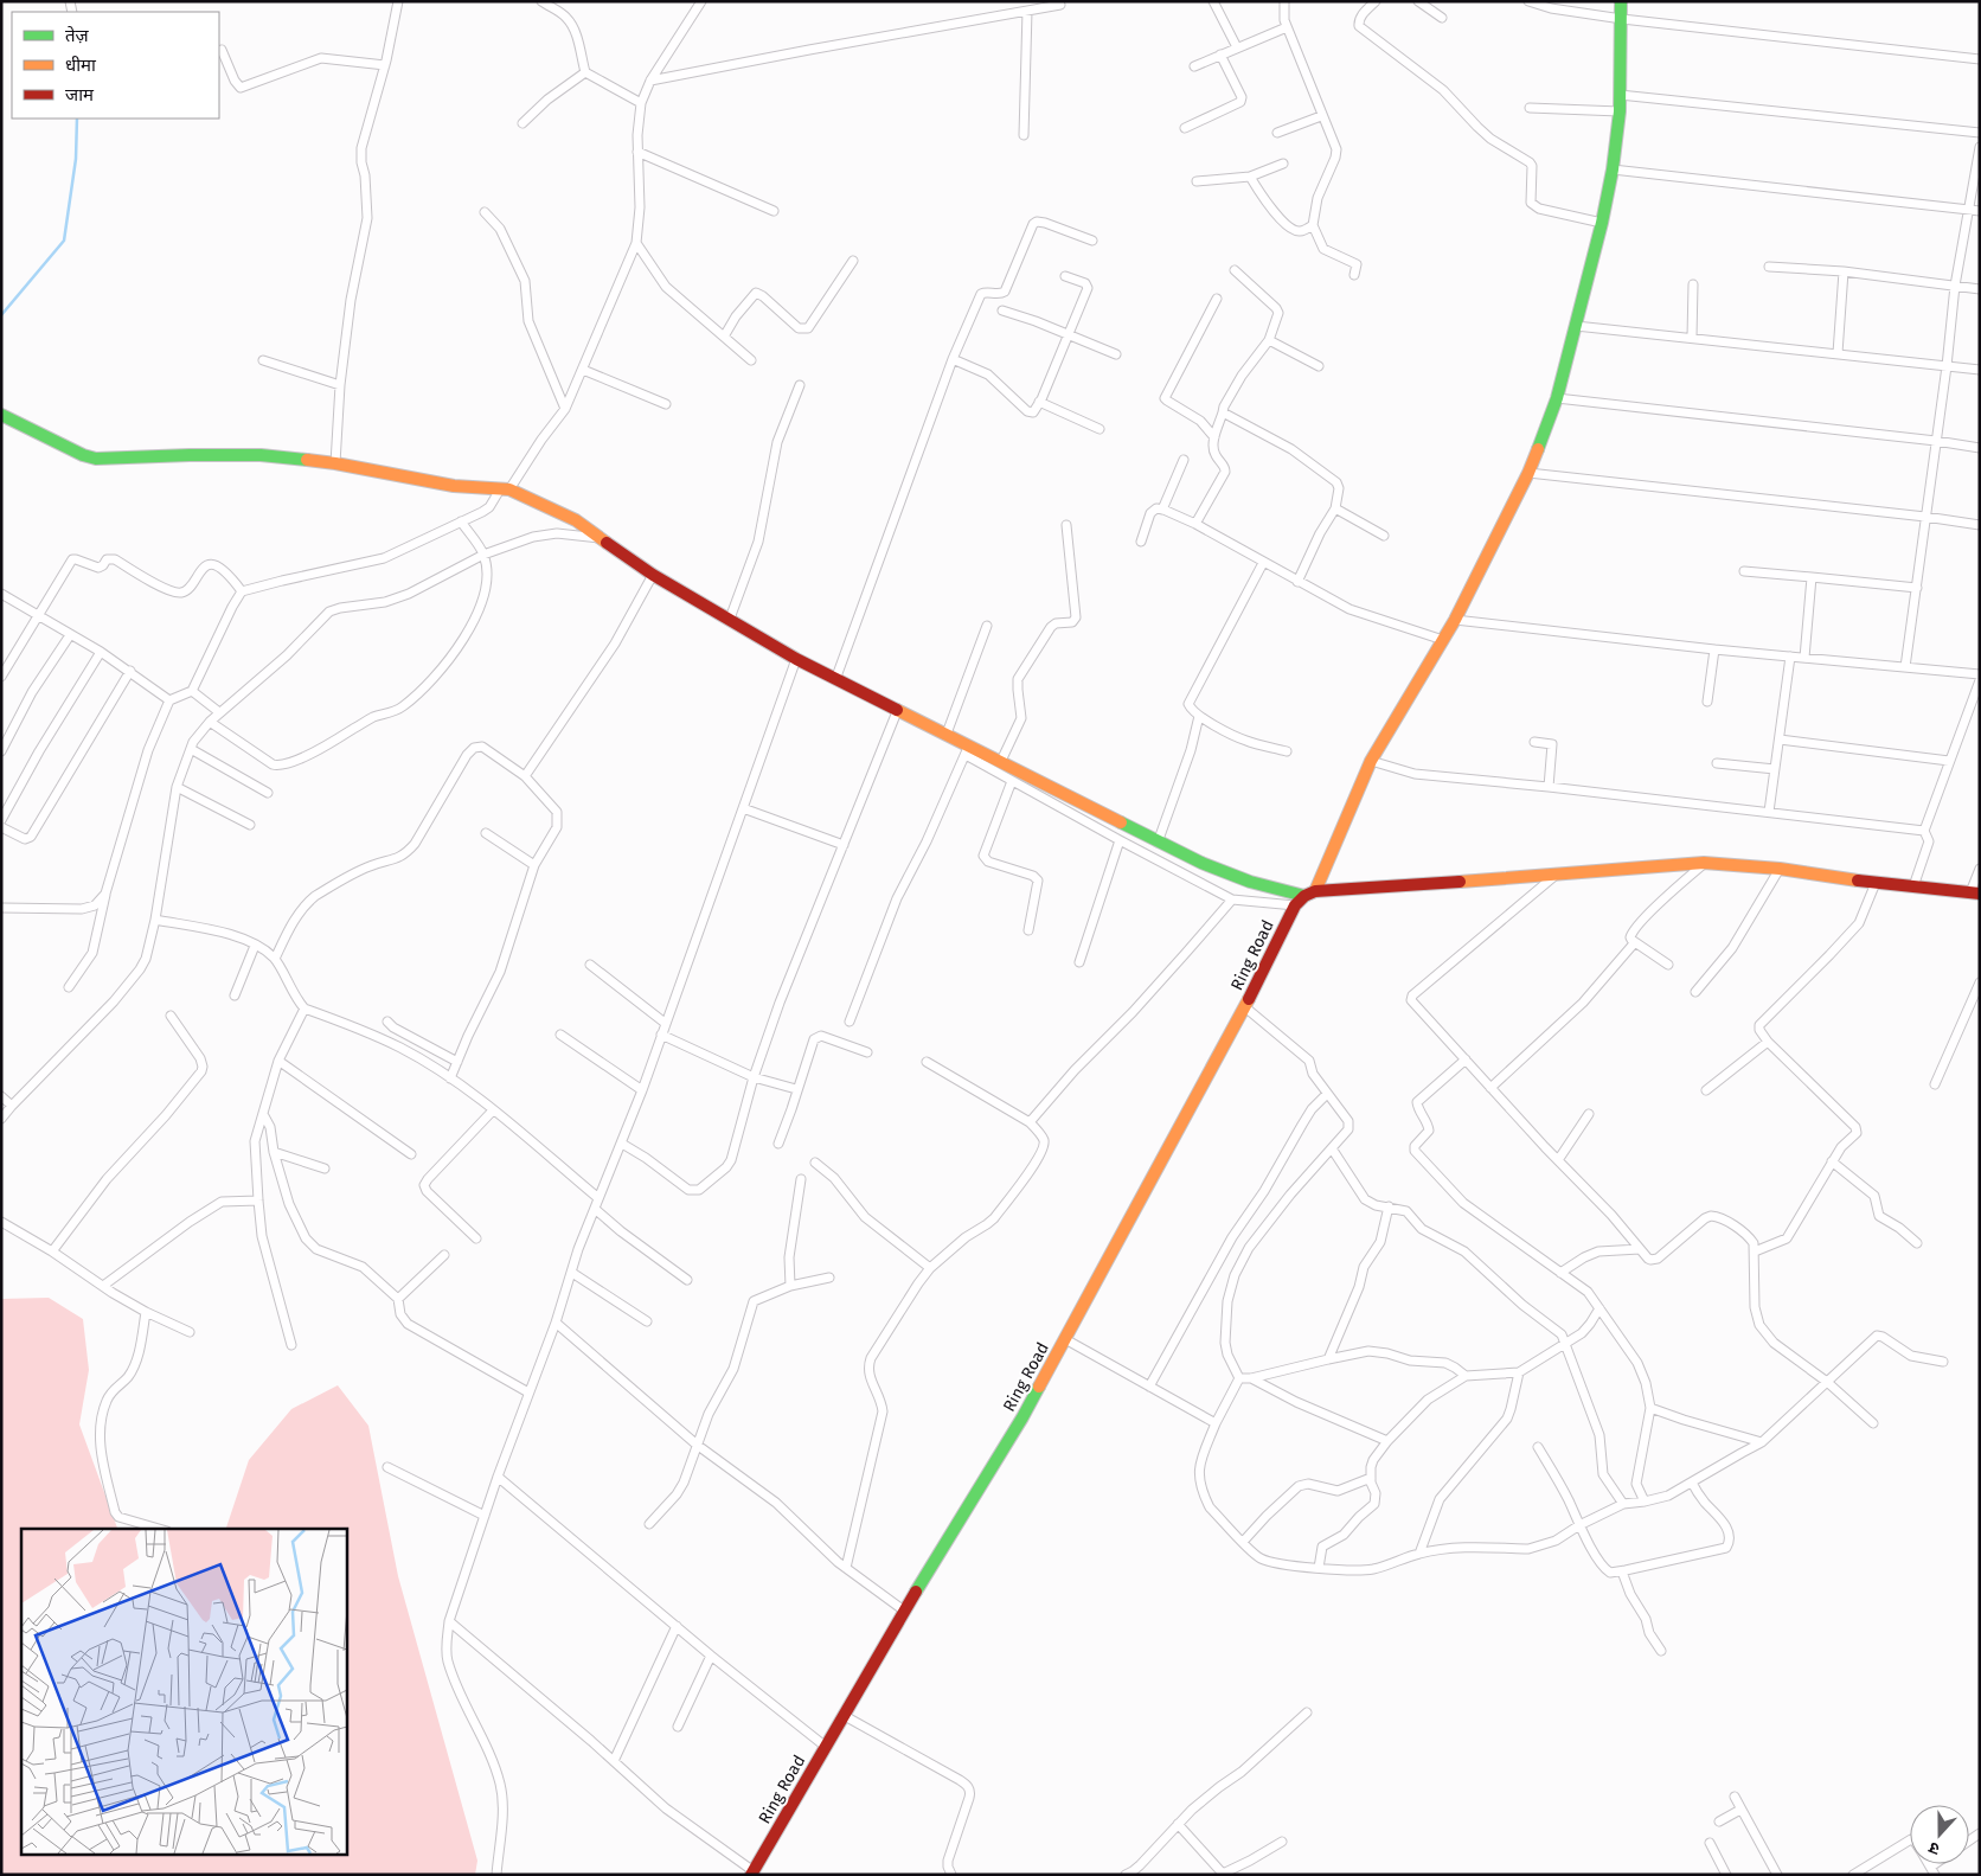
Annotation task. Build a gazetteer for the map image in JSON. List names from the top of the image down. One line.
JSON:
{"streets":{"street":["Ring Road"]},"legend":["तेज़","धीमा","जाम"],"north":"bottom"}
